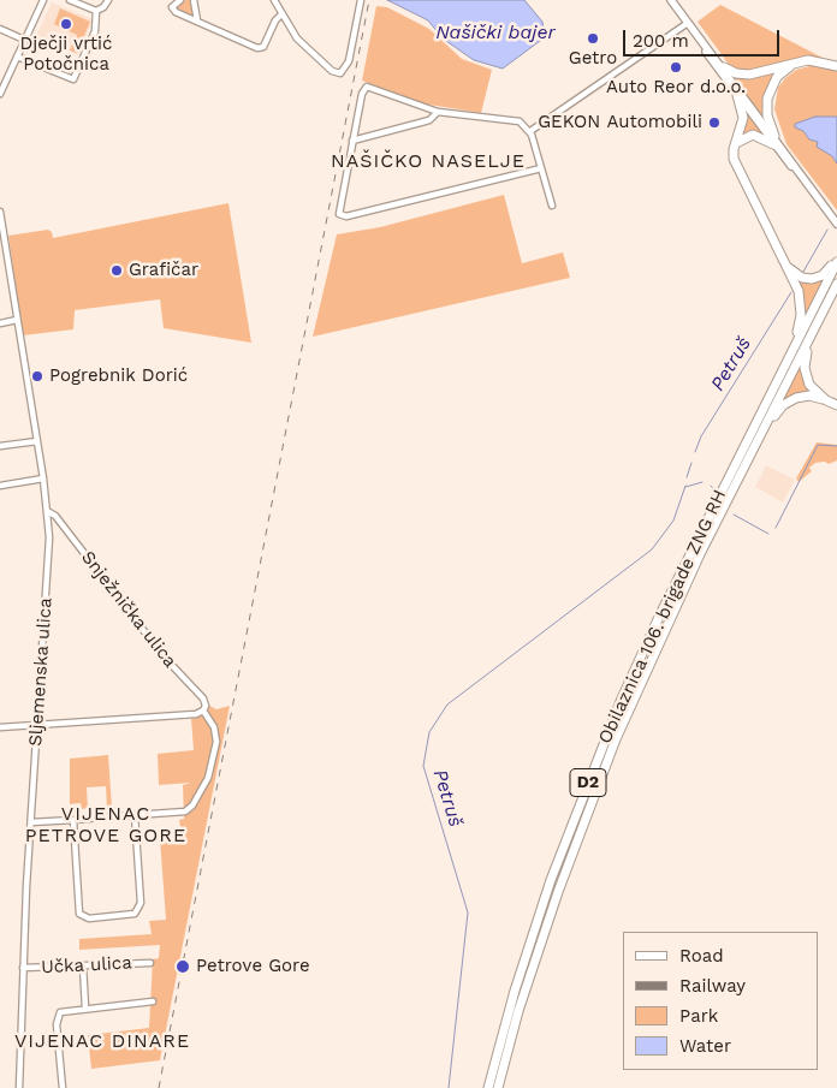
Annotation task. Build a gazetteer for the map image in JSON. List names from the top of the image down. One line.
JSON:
{"streets":{"highway":["Obilaznica 106. brigade ZNG RH","D2"],"street":["Snježnička ulica","Sljemenska ulica","Učka ulica"]},"crossings":[["Snježnička ulica","Sljemenska ulica"],["Sljemenska ulica","Učka ulica"]],"districts":["NAŠIČKO NASELJE","VIJENAC PETROVE GORE","VIJENAC DINARE"],"water":["Našički bajer","Petruš"],"places":["Dječji vrtić Potočnica","Getro","Auto Reor d.o.o.","GEKON Automobili","Grafičar","Pogrebnik Dorić","Petrove Gore"],"legend":["Road","Railway","Park","Water"],"scale_bar":"200 m"}
